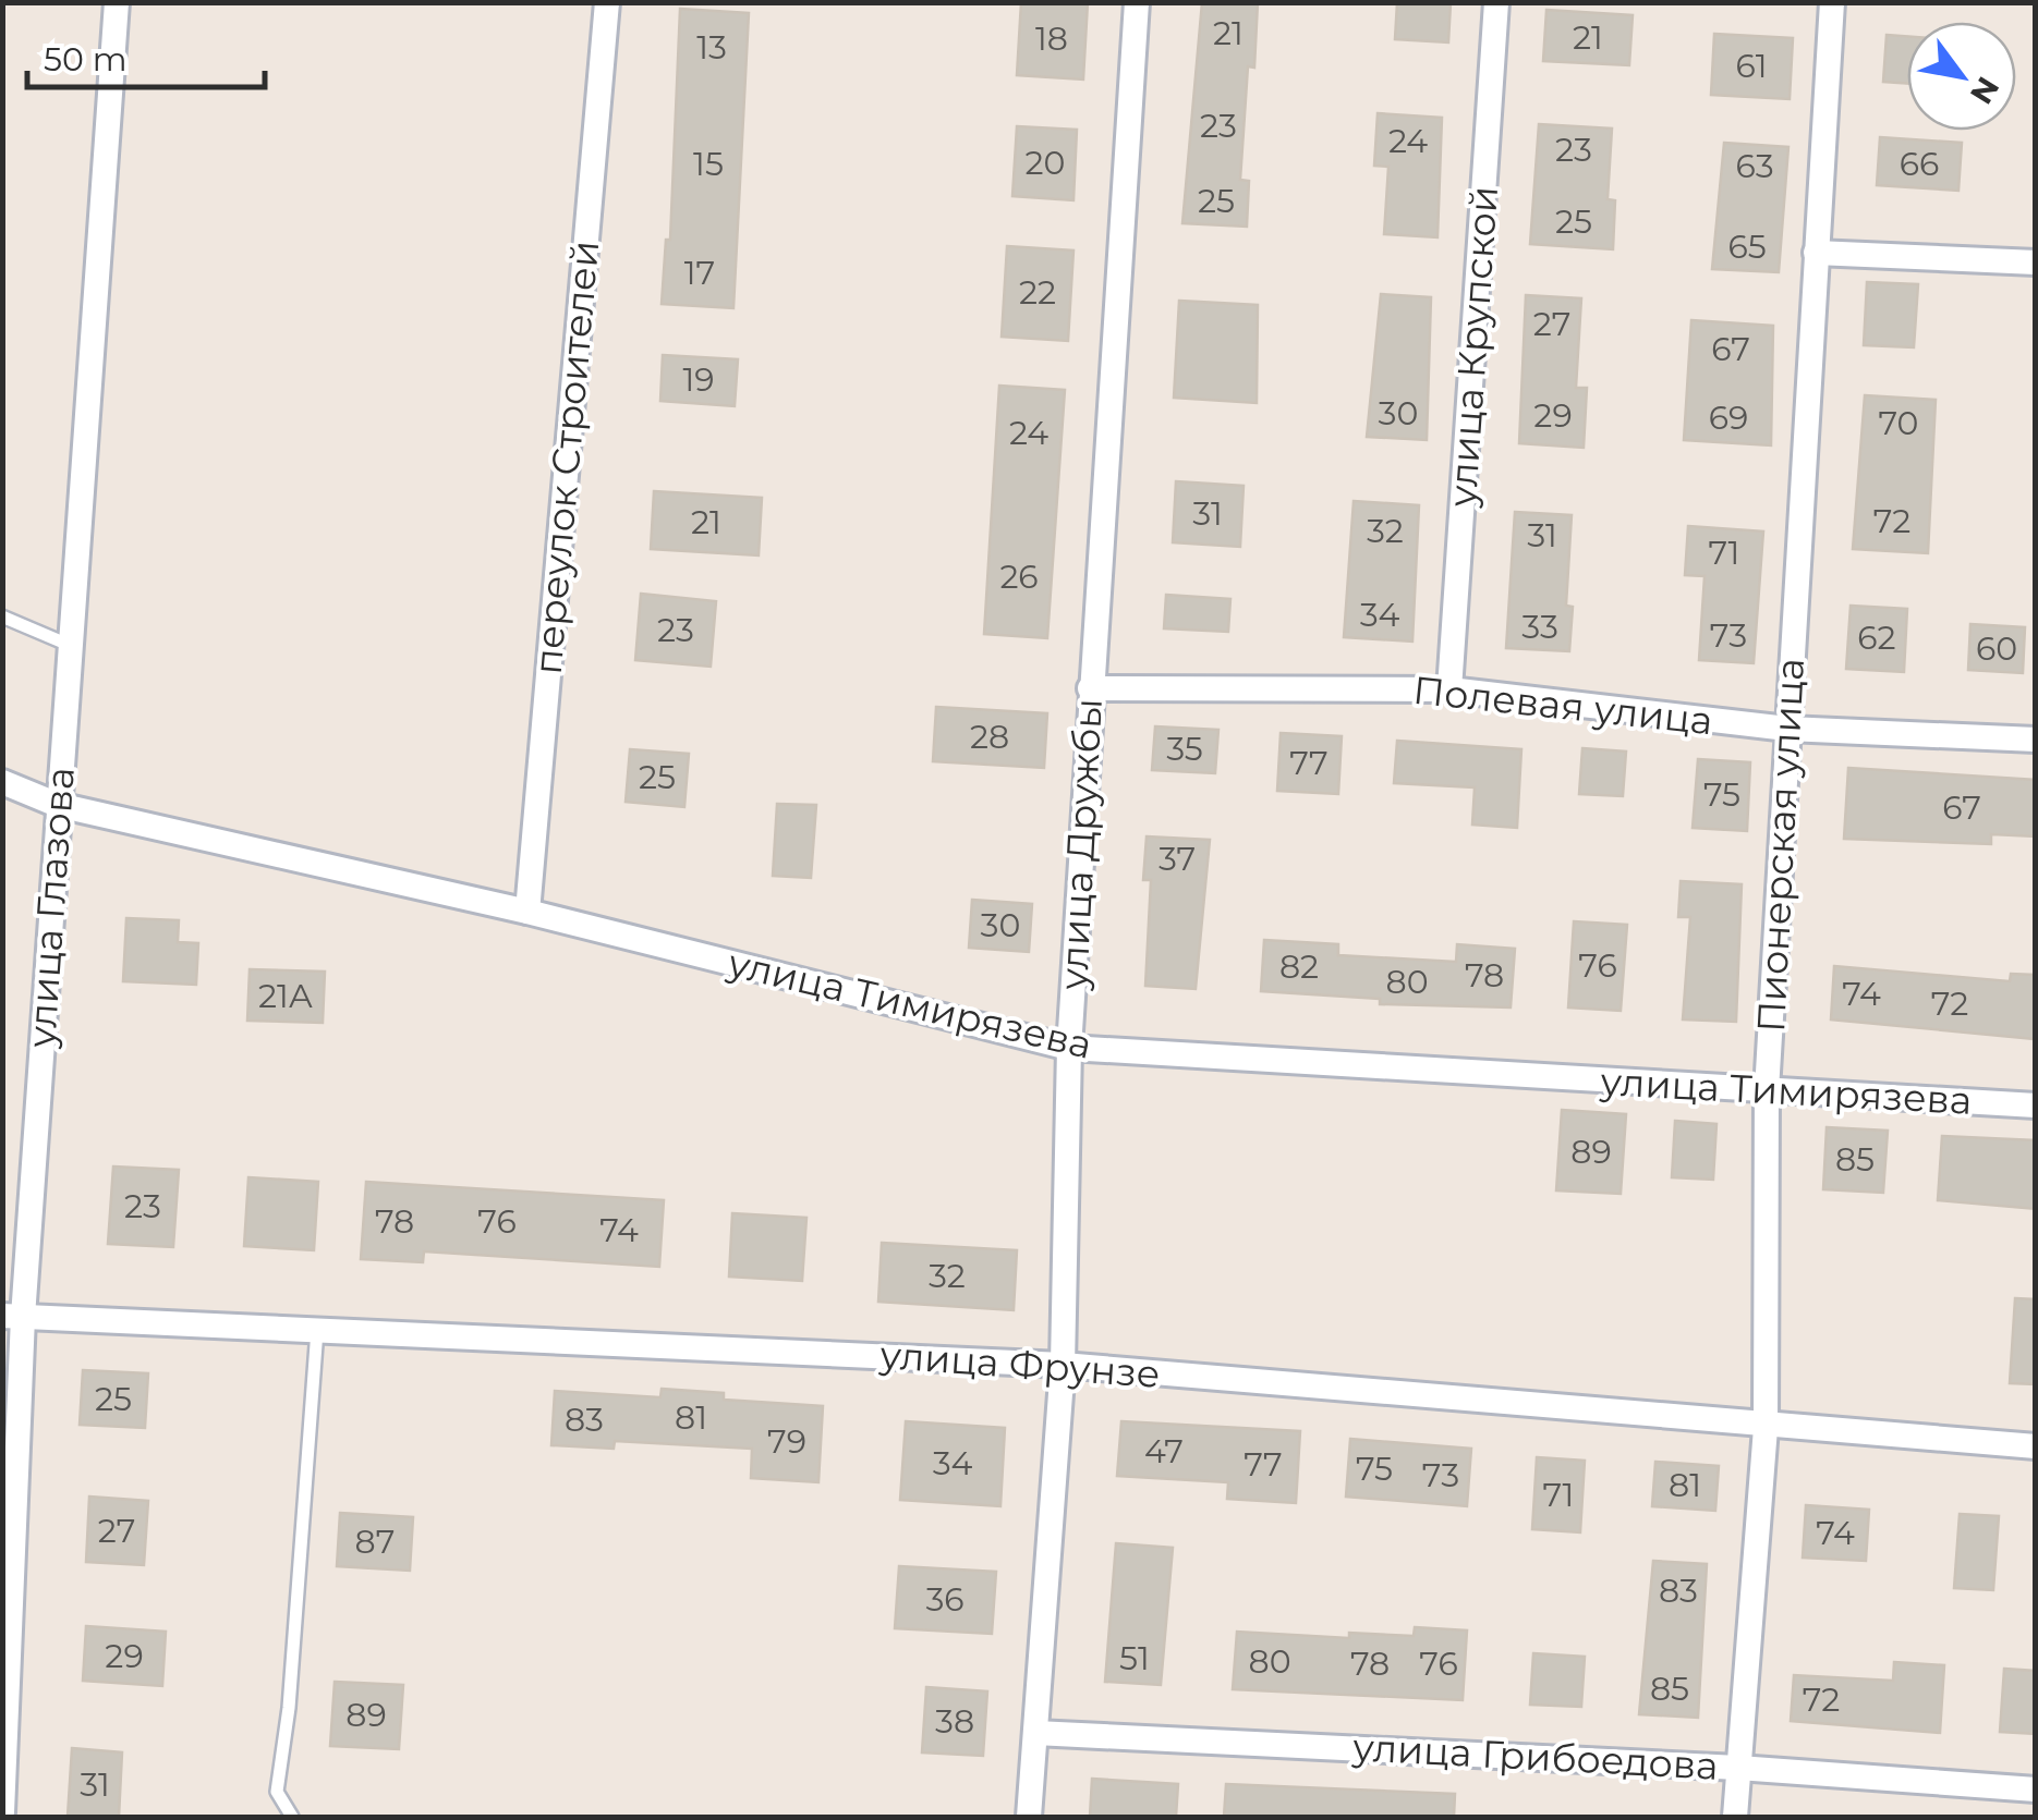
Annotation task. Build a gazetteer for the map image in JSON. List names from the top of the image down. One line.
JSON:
{"streets":{"street":["улица Крупской","переулок Строителей","Полевая улица","улица Дружбы","Пионерская улица","улица Глазова","улица Тимирязева","улица Фрунзе","улица Грибоедова"]},"crossings":[["улица Крупской","Полевая улица"],["переулок Строителей","улица Тимирязева"],["Полевая улица","улица Дружбы"],["Полевая улица","Пионерская улица"],["улица Дружбы","улица Тимирязева"],["улица Дружбы","улица Фрунзе"],["улица Дружбы","улица Грибоедова"],["Пионерская улица","улица Тимирязева"],["Пионерская улица","улица Фрунзе"],["Пионерская улица","улица Грибоедова"],["улица Глазова","улица Тимирязева"],["улица Глазова","улица Фрунзе"]],"house_numbers":["21","21","18","13","61","23","24","23","20","15","66","63","25","25","65","17","22","27","67","19","30","29","69","70","24","31","72","21","32","31","71","26","34","33","23","73","62","60","28","35","77","25","75","67","37","30","76","82","78","80","74","21А","72","89","85","23","78","76","74","32","25","81","83","79","47","34","77","75","73","81","71","27","74","87","83","36","29","51","80","78","76","85","72","89","38","31"],"scale_bar":"50 m","north":"bottom right"}
